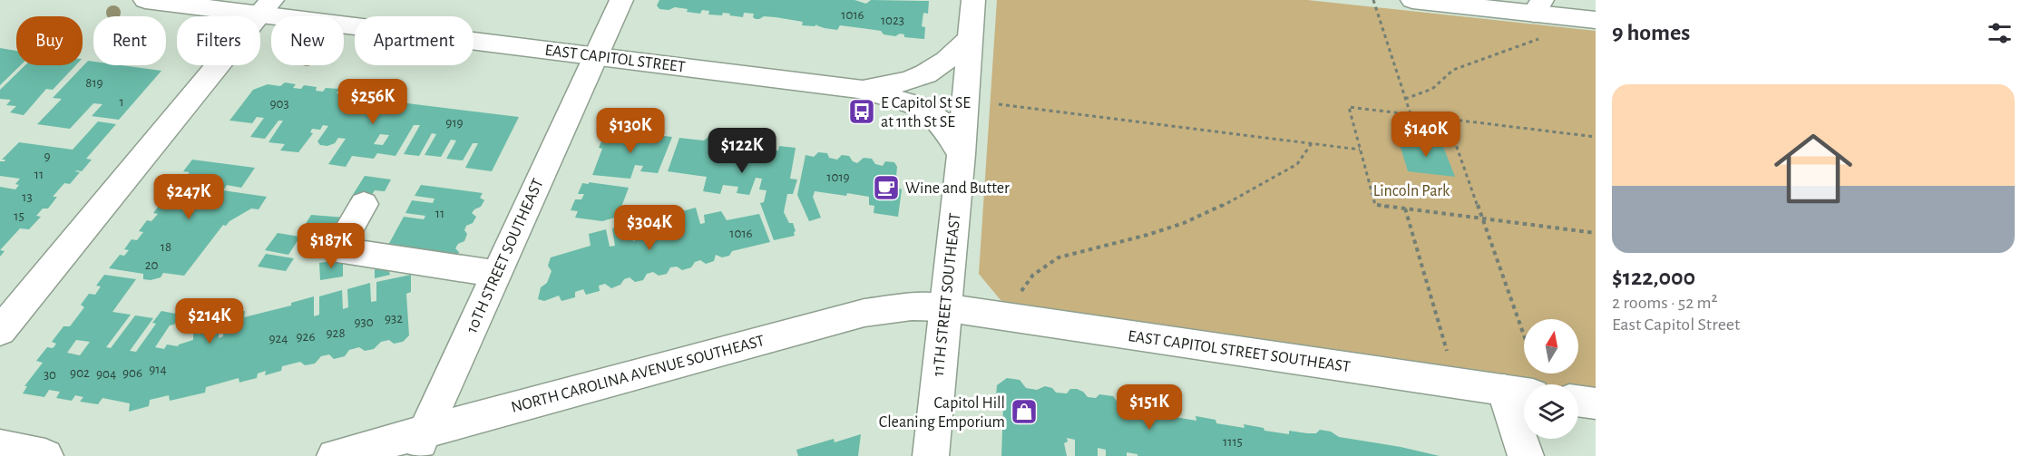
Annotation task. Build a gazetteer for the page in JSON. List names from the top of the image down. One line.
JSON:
{"streets":{"main road":["EAST CAPITOL STREET","10TH STREET SOUTHEAST","11TH STREET SOUTHEAST","EAST CAPITOL STREET SOUTHEAST","NORTH CAROLINA AVENUE SOUTHEAST"]},"crossings":[["EAST CAPITOL STREET","10TH STREET SOUTHEAST"],["10TH STREET SOUTHEAST","NORTH CAROLINA AVENUE SOUTHEAST"],["11TH STREET SOUTHEAST","EAST CAPITOL STREET SOUTHEAST"],["11TH STREET SOUTHEAST","NORTH CAROLINA AVENUE SOUTHEAST"],["EAST CAPITOL STREET SOUTHEAST","NORTH CAROLINA AVENUE SOUTHEAST"]],"parks":["Lincoln Park"],"places":{"bus stop":["E Capitol St SE at 11th St SE"],"cafe":["Wine and Butter"],"shop":["Capitol Hill Cleaning Emporium"]},"house_numbers":["1016","1023","819","1","903","919","9","11","1019","13","11","15","1016","18","20","932","930","928","926","924","914","902","906","904","30","1115"],"north":"top","page":{"heading":"9 homes","chip":["Buy","Rent","Filters","New","Apartment"],"list":[{"name":"$122,000","note":"2 rooms · 52 m² · East Capitol Street"}],"price":["$256K","$130K","$140K","$122K","$247K","$304K","$187K","$214K","$151K"]}}
